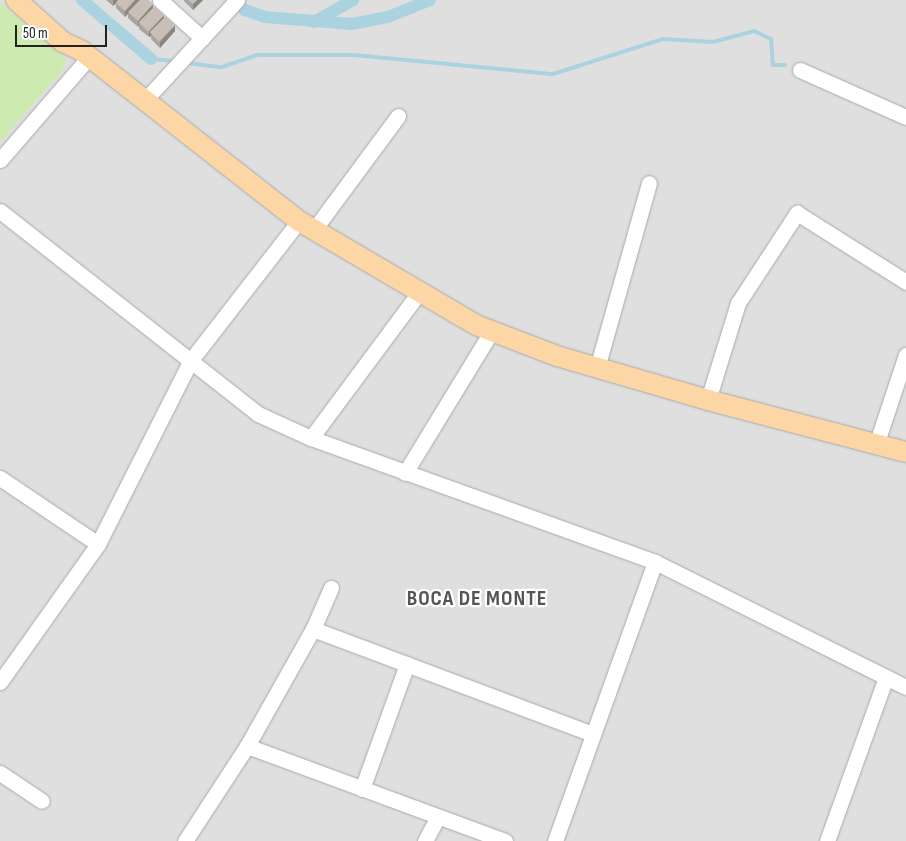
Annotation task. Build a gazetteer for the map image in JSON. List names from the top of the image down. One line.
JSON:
{"districts":["BOCA DE MONTE"],"scale_bar":"50 m"}
